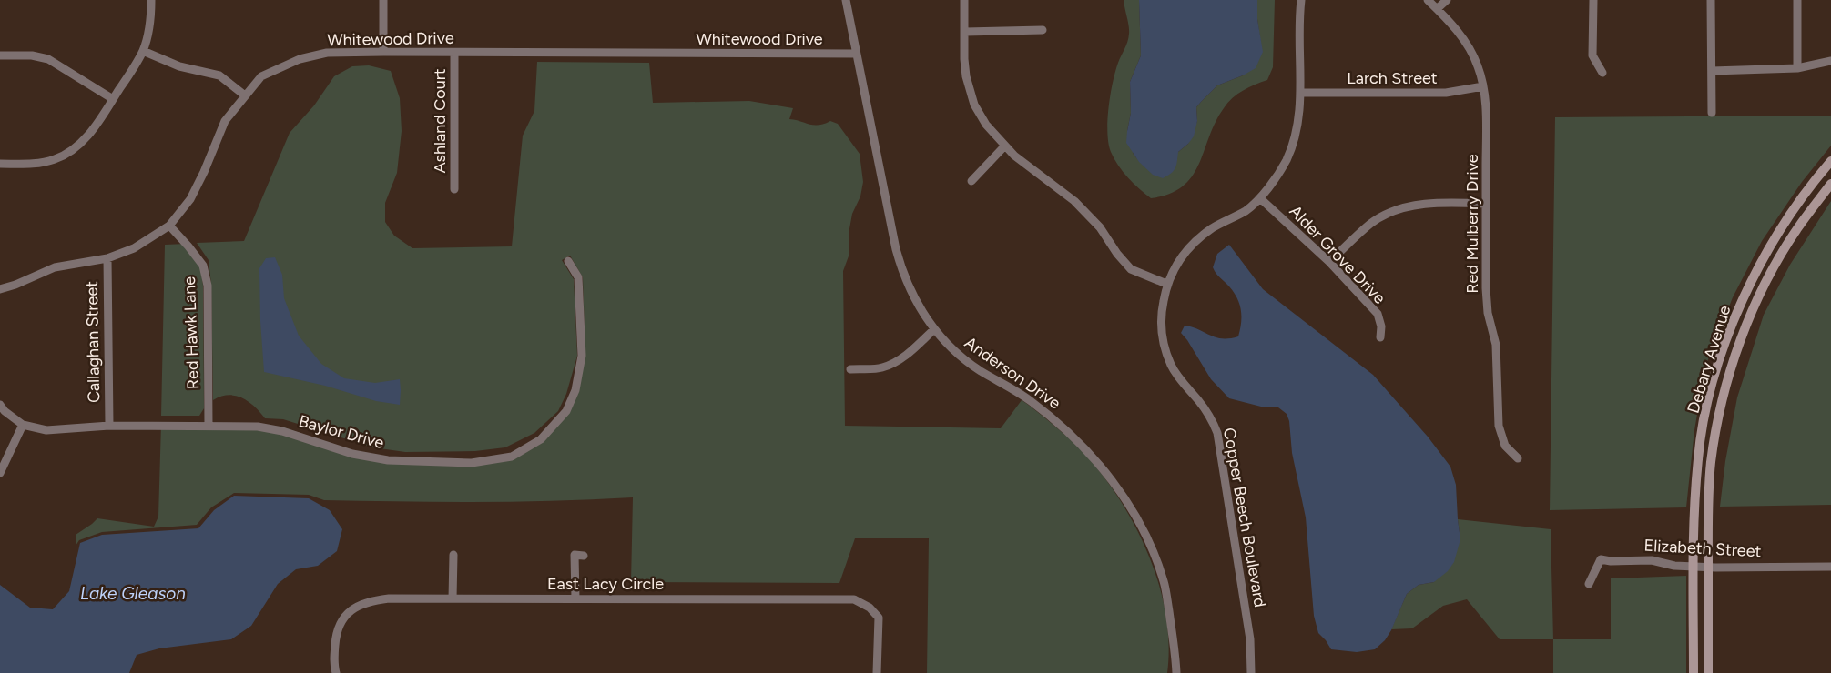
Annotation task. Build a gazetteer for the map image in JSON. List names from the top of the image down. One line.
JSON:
{"streets":{"main road":["Debary Avenue"],"street":["Whitewood Drive","Larch Street","Ashland Court","Red Mulberry Drive","Alder Grove Drive","Red Hawk Lane","Callaghan Street","Anderson Drive","Baylor Drive","Copper Beech Boulevard","Elizabeth Street","East Lacy Circle"]},"crossings":[["Whitewood Drive","Ashland Court"],["Whitewood Drive","Red Hawk Lane"],["Whitewood Drive","Callaghan Street"],["Whitewood Drive","Anderson Drive"],["Larch Street","Red Mulberry Drive"],["Larch Street","Copper Beech Boulevard"],["Alder Grove Drive","Copper Beech Boulevard"],["Red Hawk Lane","Baylor Drive"],["Callaghan Street","Baylor Drive"],["Debary Avenue","Elizabeth Street"]],"water":["Lake Gleason"]}
